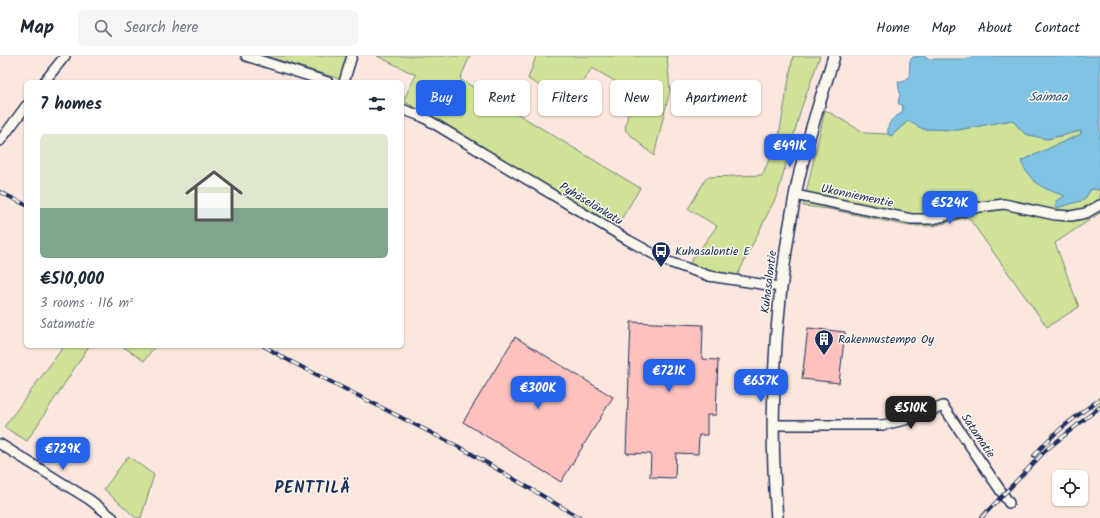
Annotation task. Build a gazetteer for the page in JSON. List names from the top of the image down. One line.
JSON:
{"streets":{"main road":["Kuhasalontie"],"street":["Ukonniementie","Pyhäselänkatu","Satamatie"]},"crossings":[["Ukonniementie","Kuhasalontie"],["Pyhäselänkatu","Kuhasalontie"],["Kuhasalontie","Satamatie"]],"districts":["PENTTILÄ"],"water":["Saimaa"],"places":{"bus stop":["Kuhasalontie E"],"building":["Rakennustempo Oy"]},"page":{"header":"Map","search":"Search here","nav":["Home","Map","About","Contact"],"chip":["Buy","Rent","Filters","New","Apartment"],"heading":"7 homes","list":[{"name":"€510,000","note":"3 rooms · 116 m² · Satamatie"}],"price":["€491K","€524K","€721K","€657K","€300K","€510K","€729K"]}}
